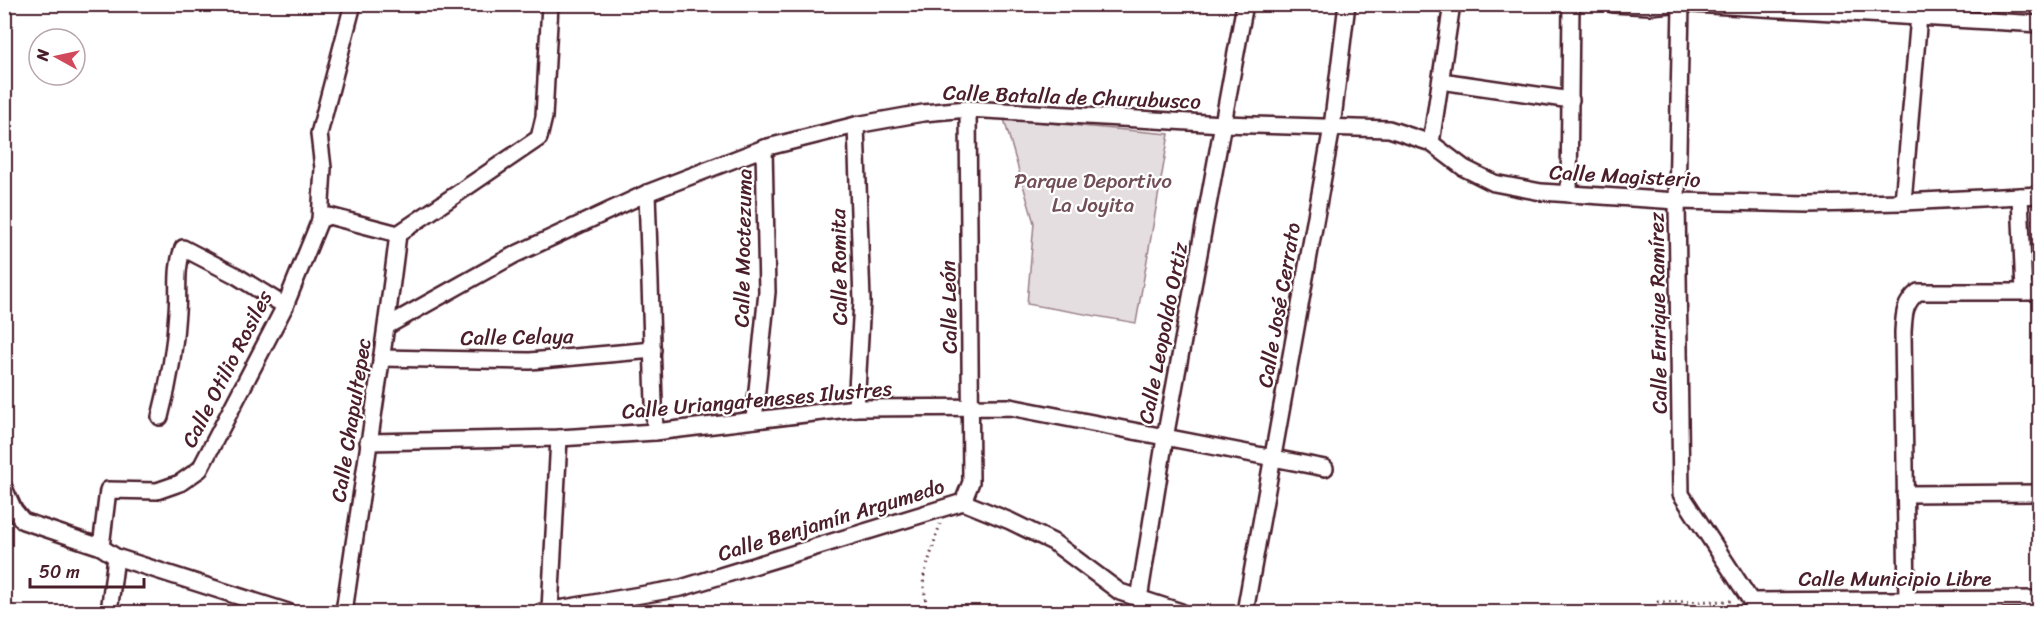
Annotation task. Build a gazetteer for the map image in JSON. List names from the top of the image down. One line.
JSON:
{"streets":{"street":["Calle Batalla de Churubusco","Calle Magisterio","Calle Moctezuma","Calle Romita","Calle José Cerrato","Calle León","Calle Enrique Ramírez","Calle Leopoldo Ortiz","Calle Celaya","Calle Otilio Rosiles","Calle Uriangateneses Ilustres","Calle Chapultepec","Calle Benjamín Argumedo","Calle Municipio Libre"]},"crossings":[["Calle Batalla de Churubusco","Calle Magisterio"],["Calle Batalla de Churubusco","Calle Moctezuma"],["Calle Batalla de Churubusco","Calle Romita"],["Calle Batalla de Churubusco","Calle León"],["Calle Batalla de Churubusco","Calle Leopoldo Ortiz"],["Calle Batalla de Churubusco","Calle Chapultepec"],["Calle Magisterio","Calle José Cerrato"],["Calle Magisterio","Calle Enrique Ramírez"],["Calle Magisterio","Calle Leopoldo Ortiz"],["Calle Moctezuma","Calle Uriangateneses Ilustres"],["Calle Romita","Calle Uriangateneses Ilustres"],["Calle José Cerrato","Calle Uriangateneses Ilustres"],["Calle León","Calle Uriangateneses Ilustres"],["Calle León","Calle Benjamín Argumedo"],["Calle Enrique Ramírez","Calle Municipio Libre"],["Calle Leopoldo Ortiz","Calle Uriangateneses Ilustres"],["Calle Leopoldo Ortiz","Calle Benjamín Argumedo"],["Calle Celaya","Calle Chapultepec"],["Calle Uriangateneses Ilustres","Calle Chapultepec"]],"parks":["Parque Deportivo La Joyita"],"scale_bar":"50 m","north":"left"}
